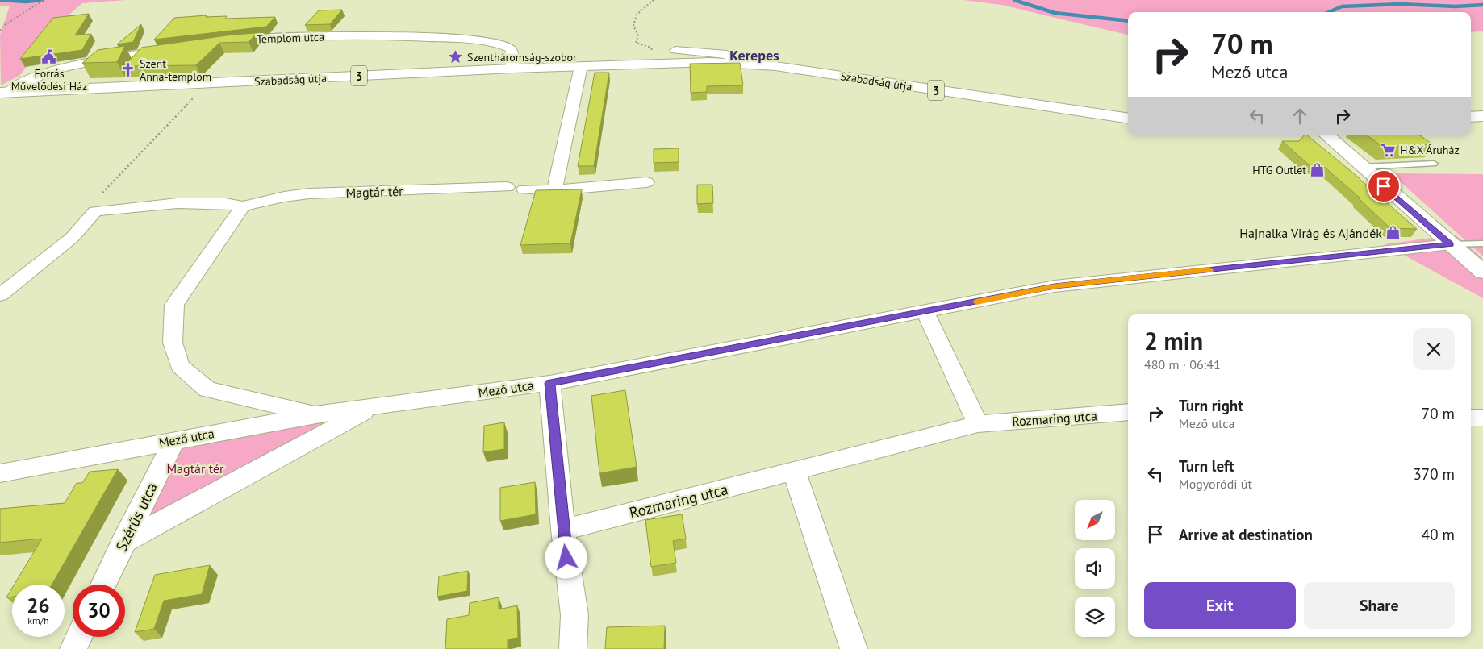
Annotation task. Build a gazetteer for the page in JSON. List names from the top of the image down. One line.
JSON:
{"streets":{"main road":["3","Szabadság útja"],"street":["Templom utca","Magtár tér","Mező utca","Rozmaring utca","Szérűs utca"]},"crossings":[["Templom utca","Szabadság útja"],["Mező utca","Szérűs utca"]],"districts":["Kerepes"],"parks":["Magtár tér"],"places":{"public building":["Forrás Művelődési Ház"],"place":["Szentháromság-szobor"],"church":["Szent Anna-templom"],"supermarket":["H&X Áruház"],"shop":["HTG Outlet","Hajnalka Virág és Ajándék"]},"north":"bottom left","page":{"turn":["70 m","Mező utca"],"heading":["2 min","480 m · 06:41"],"list":[{"name":"Turn right","note":"Mező utca","value":"70 m"},{"name":"Turn left","note":"Mogyoródi út","value":"370 m"},{"name":"Arrive at destination","value":"40 m"}],"buttons":["Exit","Share"],"speed":"26 km/h","limit":"30"}}
